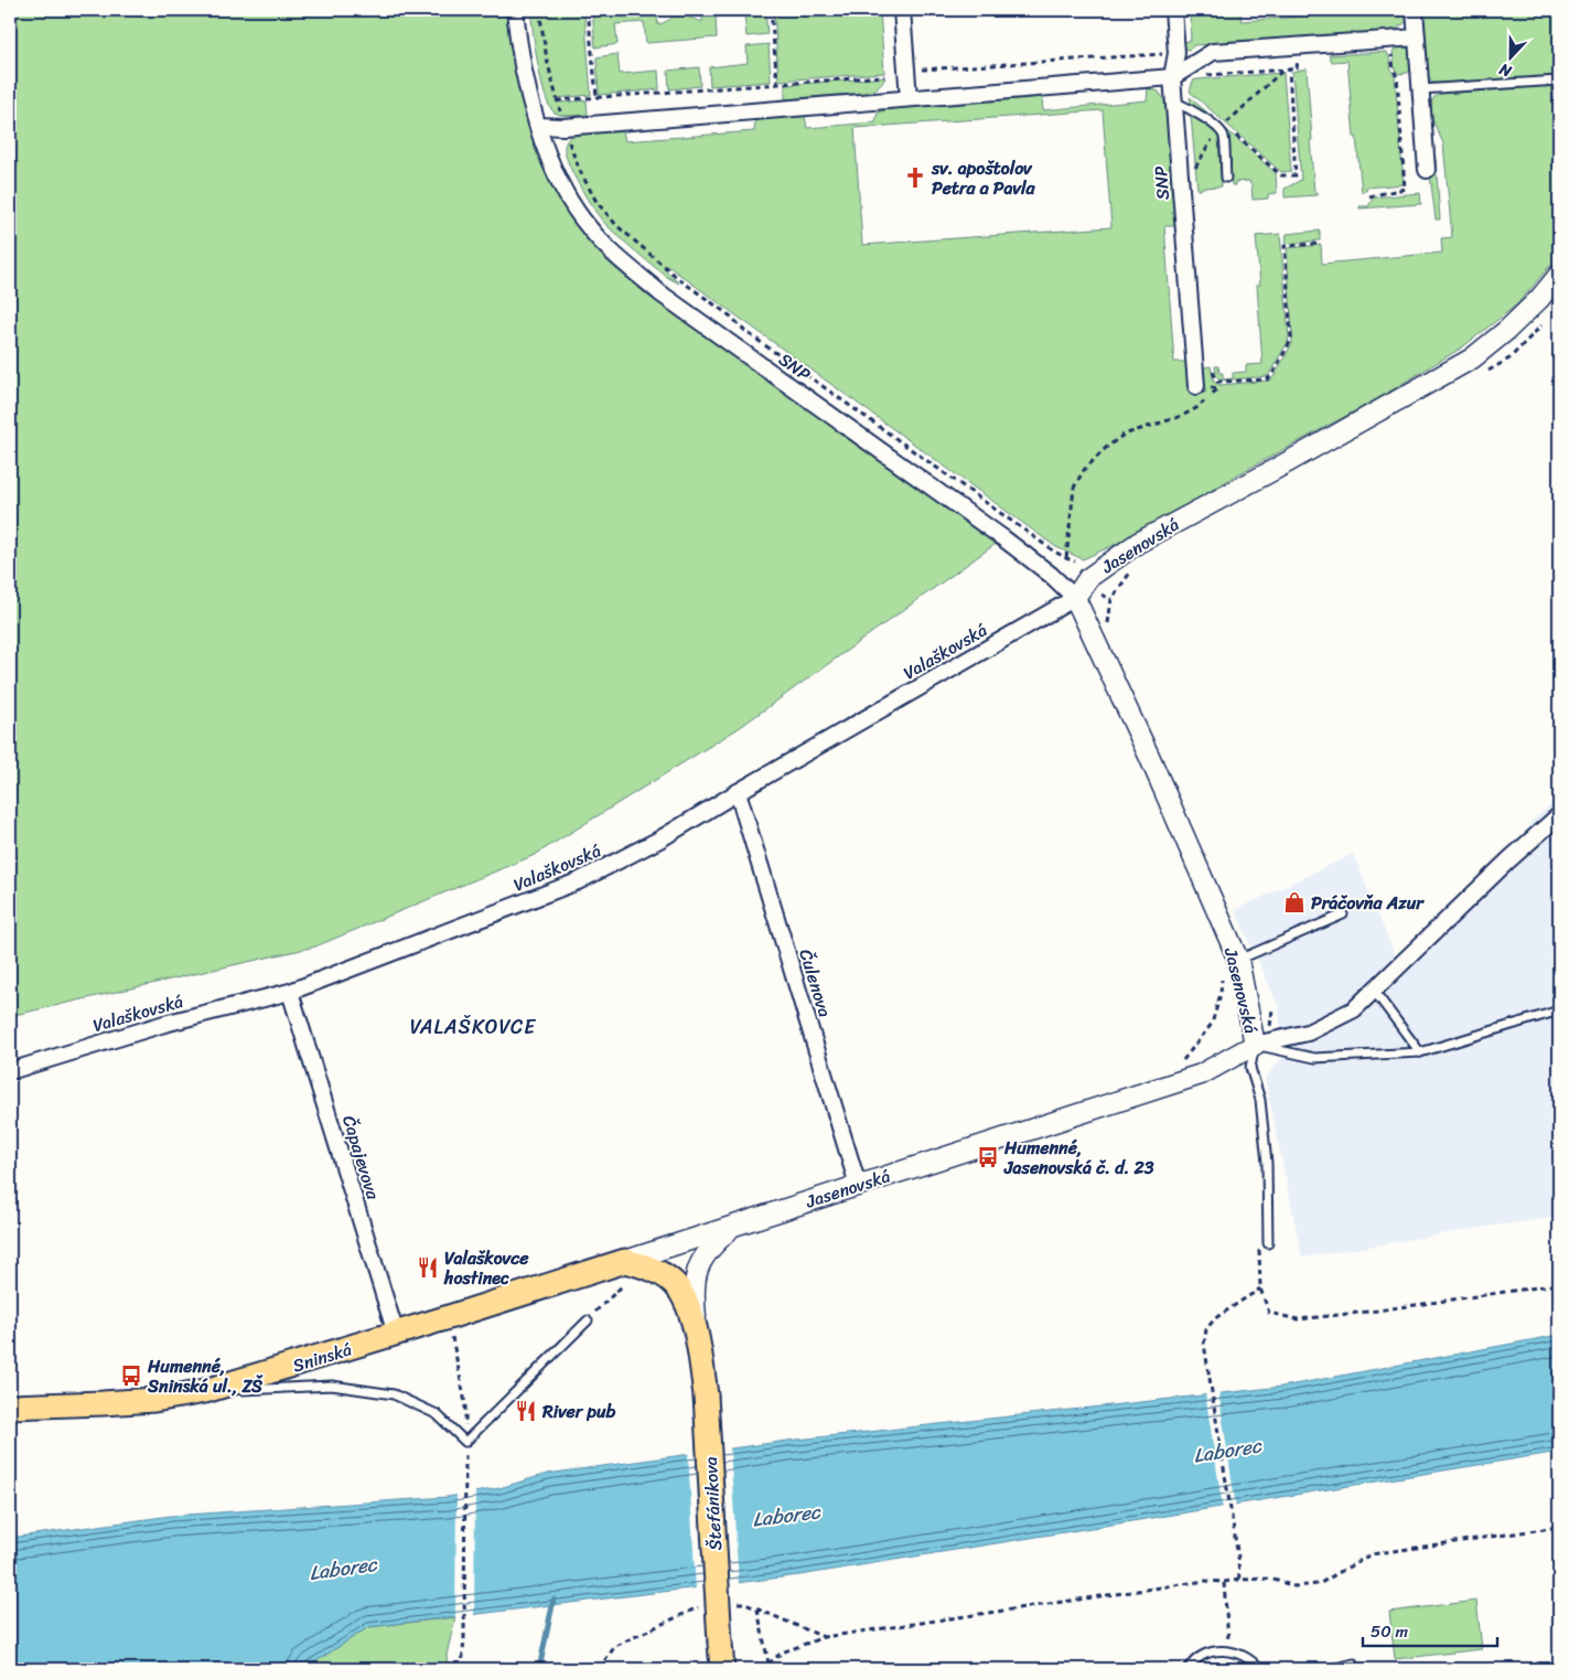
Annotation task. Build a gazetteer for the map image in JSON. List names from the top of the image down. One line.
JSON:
{"streets":{"main road":["Sninská","Štefánikova"],"street":["SNP","Jasenovská","Valaškovská","Čulenova","Čapajevova"]},"crossings":[["SNP","Jasenovská"],["SNP","Valaškovská"],["Jasenovská","Valaškovská"],["Jasenovská","Čulenova"],["Jasenovská","Sninská"],["Jasenovská","Štefánikova"],["Valaškovská","Čulenova"],["Valaškovská","Čapajevova"],["Čapajevova","Sninská"],["Sninská","Štefánikova"]],"districts":["VALAŠKOVCE"],"water":["Laborec"],"places":{"church":["sv. apoštolov Petra a Pavla"],"shop":["Práčovňa Azur"],"bus stop":["Humenné, Jasenovská č. d. 23","Humenné, Sninská ul., ZŠ"],"restaurant":["Valaškovce hostinec","River pub"]},"scale_bar":"50 m","north":"bottom"}
